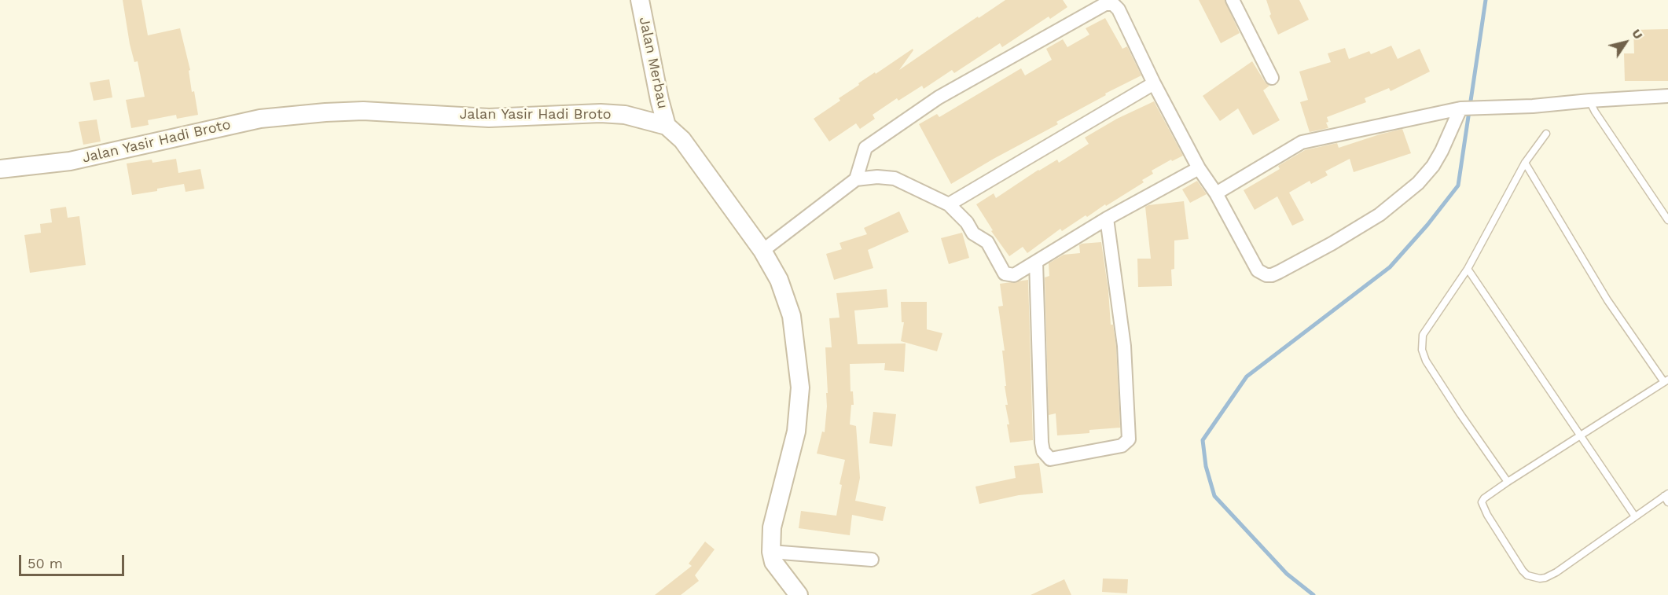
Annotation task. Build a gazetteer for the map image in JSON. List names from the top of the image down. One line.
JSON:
{"streets":{"street":["Jalan Merbau","Jalan Yasir Hadi Broto"]},"crossings":[["Jalan Merbau","Jalan Yasir Hadi Broto"]],"scale_bar":"50 m","north":"top right"}
